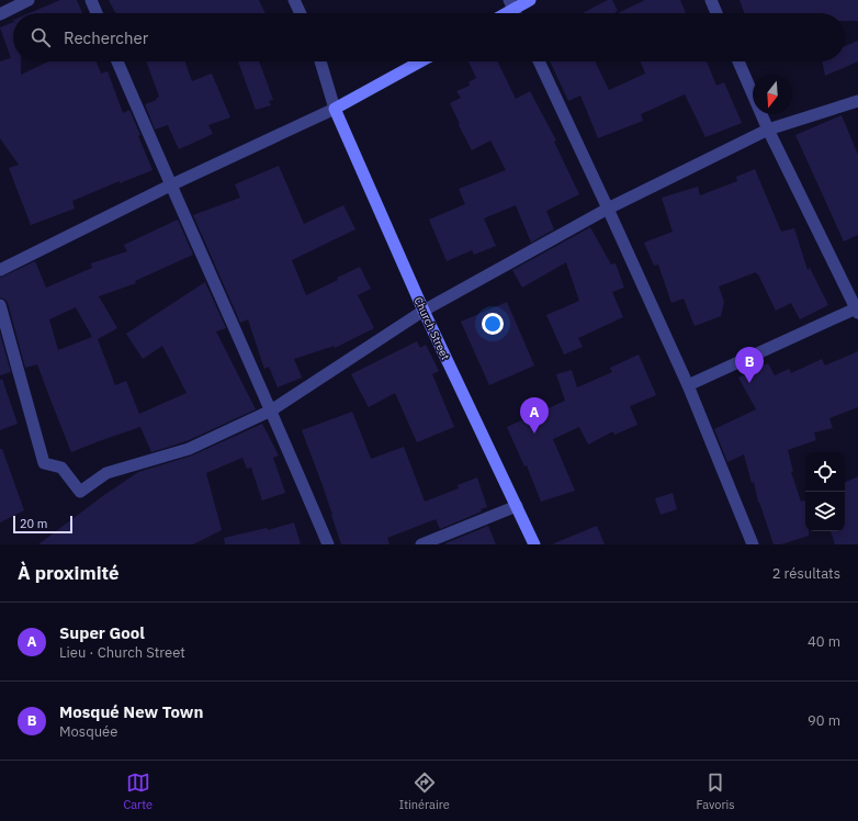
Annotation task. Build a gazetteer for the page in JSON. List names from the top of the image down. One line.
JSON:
{"streets":{"main road":["Church Street"]},"scale_bar":"20 m","north":"bottom","page":{"search":"Rechercher","pins":["B","A"],"scale":"20 m","heading":["À proximité","2 résultats"],"list":[{"mark":"A","name":"Super Gool","note":"Lieu · Church Street","value":"40 m"},{"mark":"B","name":"Mosqué New Town","note":"Mosquée","value":"90 m"}],"nav":["Carte","Itinéraire","Favoris"]}}
